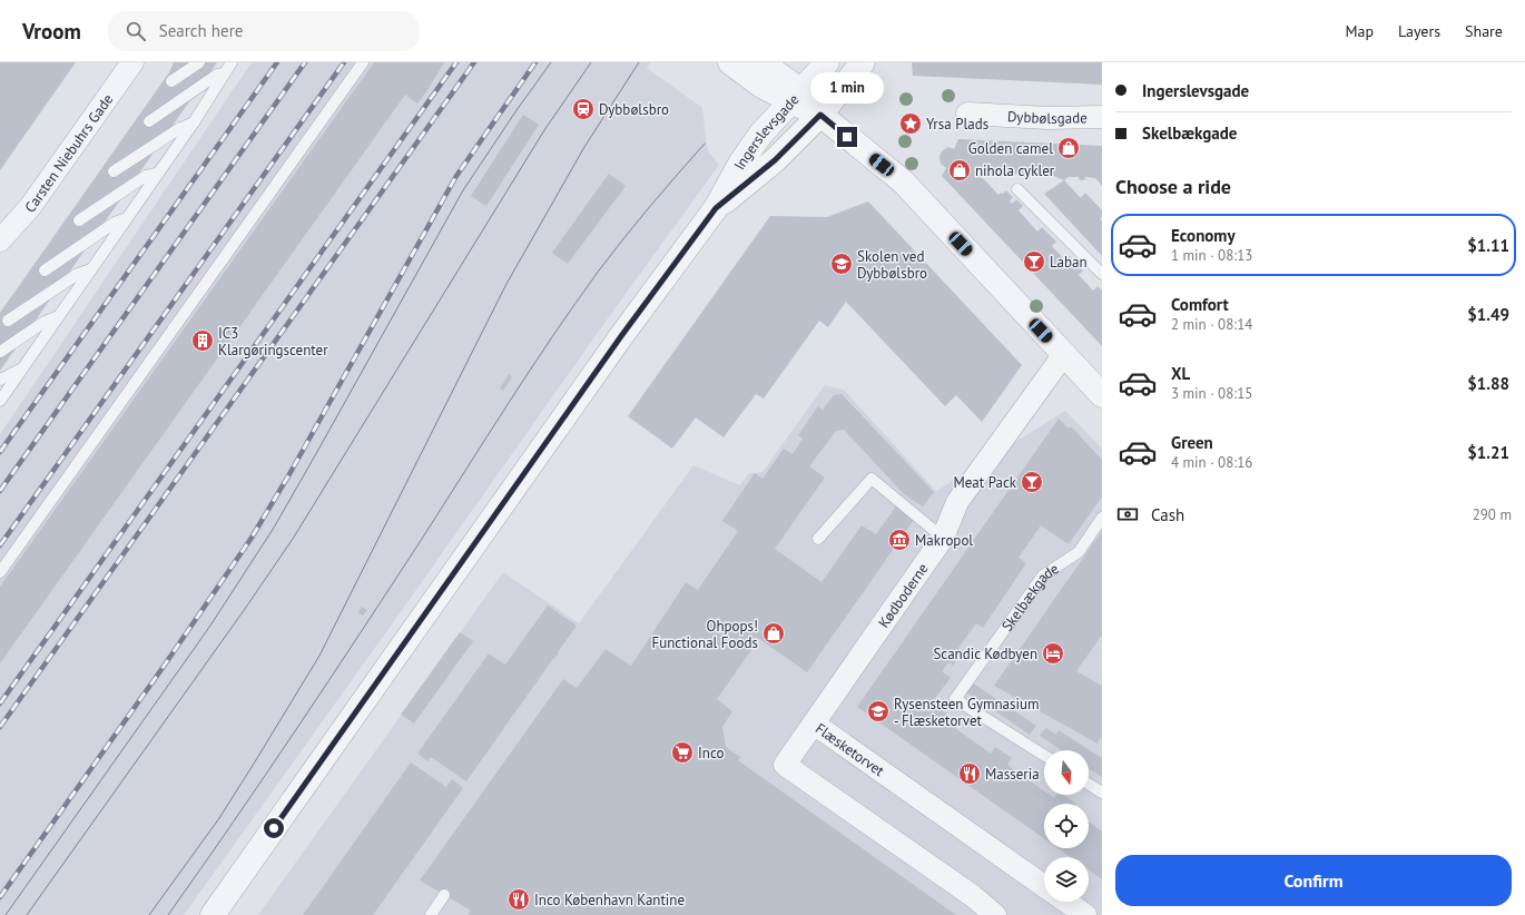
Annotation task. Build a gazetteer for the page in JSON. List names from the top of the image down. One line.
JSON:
{"streets":{"street":["Dybbølsgade","Ingerslevsgade","Carsten Niebuhrs Gade","Kødboderne","Flæsketorvet"],"lane":["Skelbækgade"]},"crossings":[["Kødboderne","Flæsketorvet"]],"places":{"station":["Dybbølsbro"],"place":["Yrsa Plads"],"shop":["Golden camel","nihola cykler","Ohpops! Functional Foods"],"bar":["Laban","Meat Pack"],"school or university":["Skolen ved Dybbølsbro","Rysensteen Gymnasium - Flæsketorvet"],"building":["IC3 Klargøringscenter"],"museum":["Makropol"],"hotel":["Scandic Kødbyen"],"supermarket":["Inco"],"restaurant":["Masseria","Inco København Kantine"]},"north":"bottom","page":{"header":"Vroom","search":"Search here","nav":["Map","Layers","Share"],"banner":["Ingerslevsgade","Skelbækgade"],"bubble":"1 min","heading":"Choose a ride","list":[{"name":"Economy","note":"1 min · 08:13","value":"$1.11"},{"name":"Comfort","note":"2 min · 08:14","value":"$1.49"},{"name":"XL","note":"3 min · 08:15","value":"$1.88"},{"name":"Green","note":"4 min · 08:16","value":"$1.21"}],"pay":["Cash","290 m"],"buttons":"Confirm"}}
